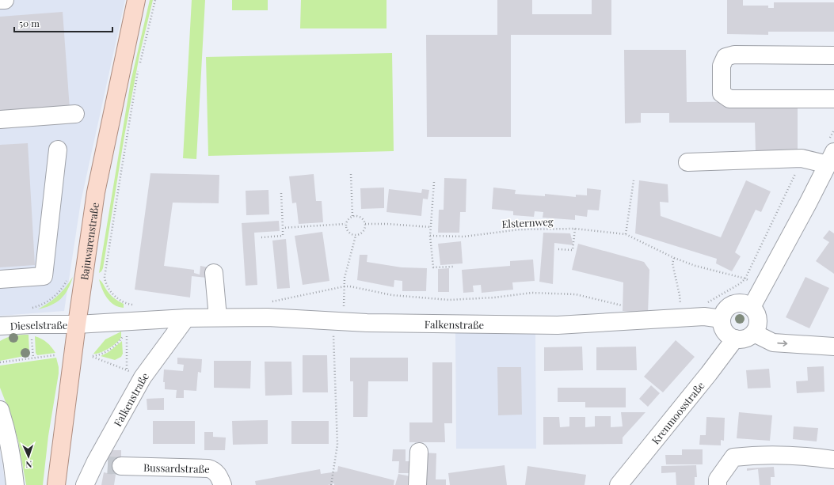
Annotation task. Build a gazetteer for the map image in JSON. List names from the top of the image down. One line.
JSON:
{"streets":{"main road":["Bajuwarenstraße"],"street":["Falkenstraße","Dieselstraße","Krenmoosstraße","Bussardstraße"],"path":["Elsternweg"]},"crossings":[["Bajuwarenstraße","Falkenstraße"],["Bajuwarenstraße","Dieselstraße"],["Falkenstraße","Dieselstraße"],["Falkenstraße","Krenmoosstraße"],["Falkenstraße","Bussardstraße"]],"scale_bar":"50 m","north":"bottom"}
